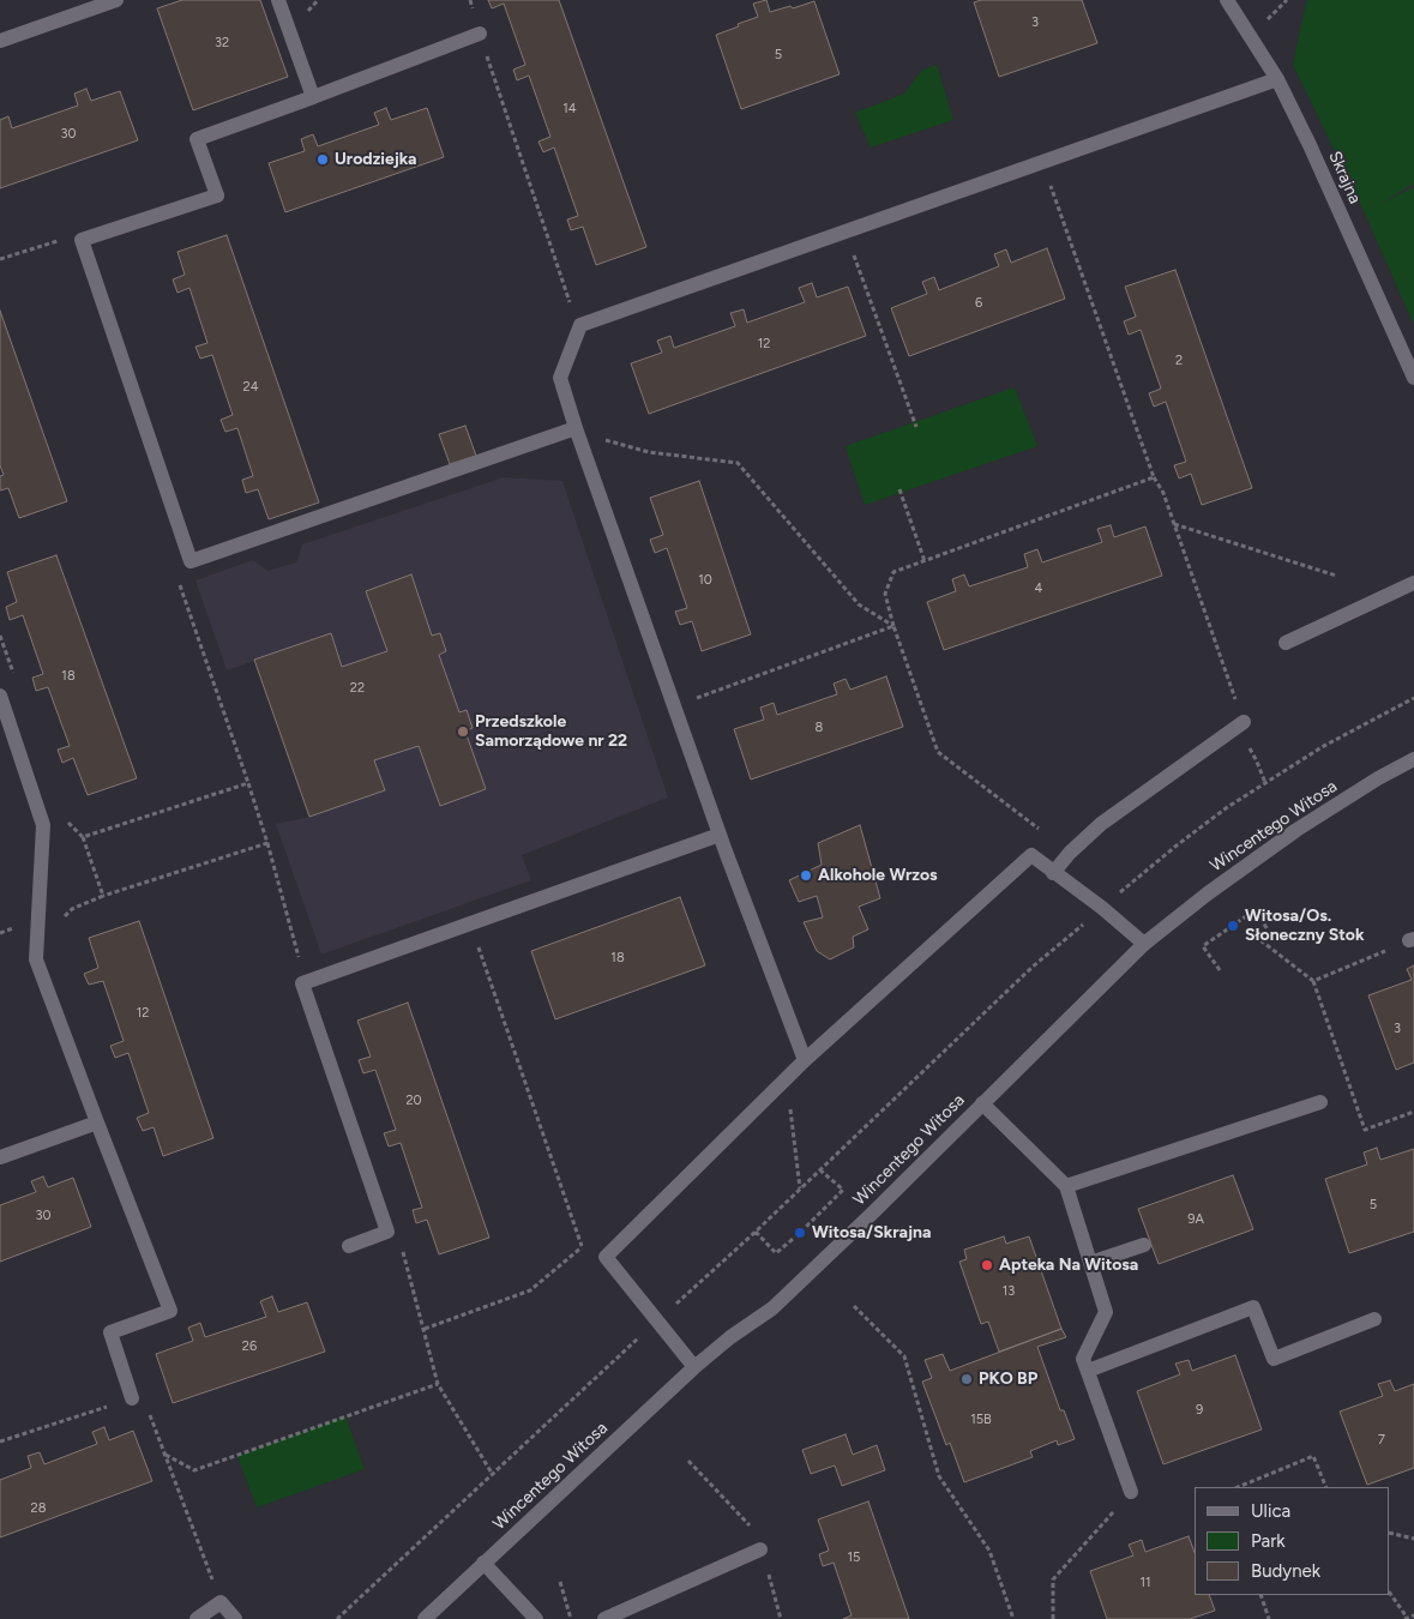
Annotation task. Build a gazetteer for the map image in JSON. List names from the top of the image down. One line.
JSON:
{"streets":{"street":["Skrajna","Wincentego Witosa"]},"places":["Urodziejka","Przedszkole Samorządowe nr 22","Alkohole Wrzos","Witosa/Os. Słoneczny Stok","Witosa/Skrajna","Apteka Na Witosa","PKO BP"],"house_numbers":["3","32","5","14","30","6","12","2","24","10","4","18","22","8","18","12","3","20","5","30","9A","13","26","9","15B","7","28","15","11"],"legend":["Ulica","Park","Budynek"]}
